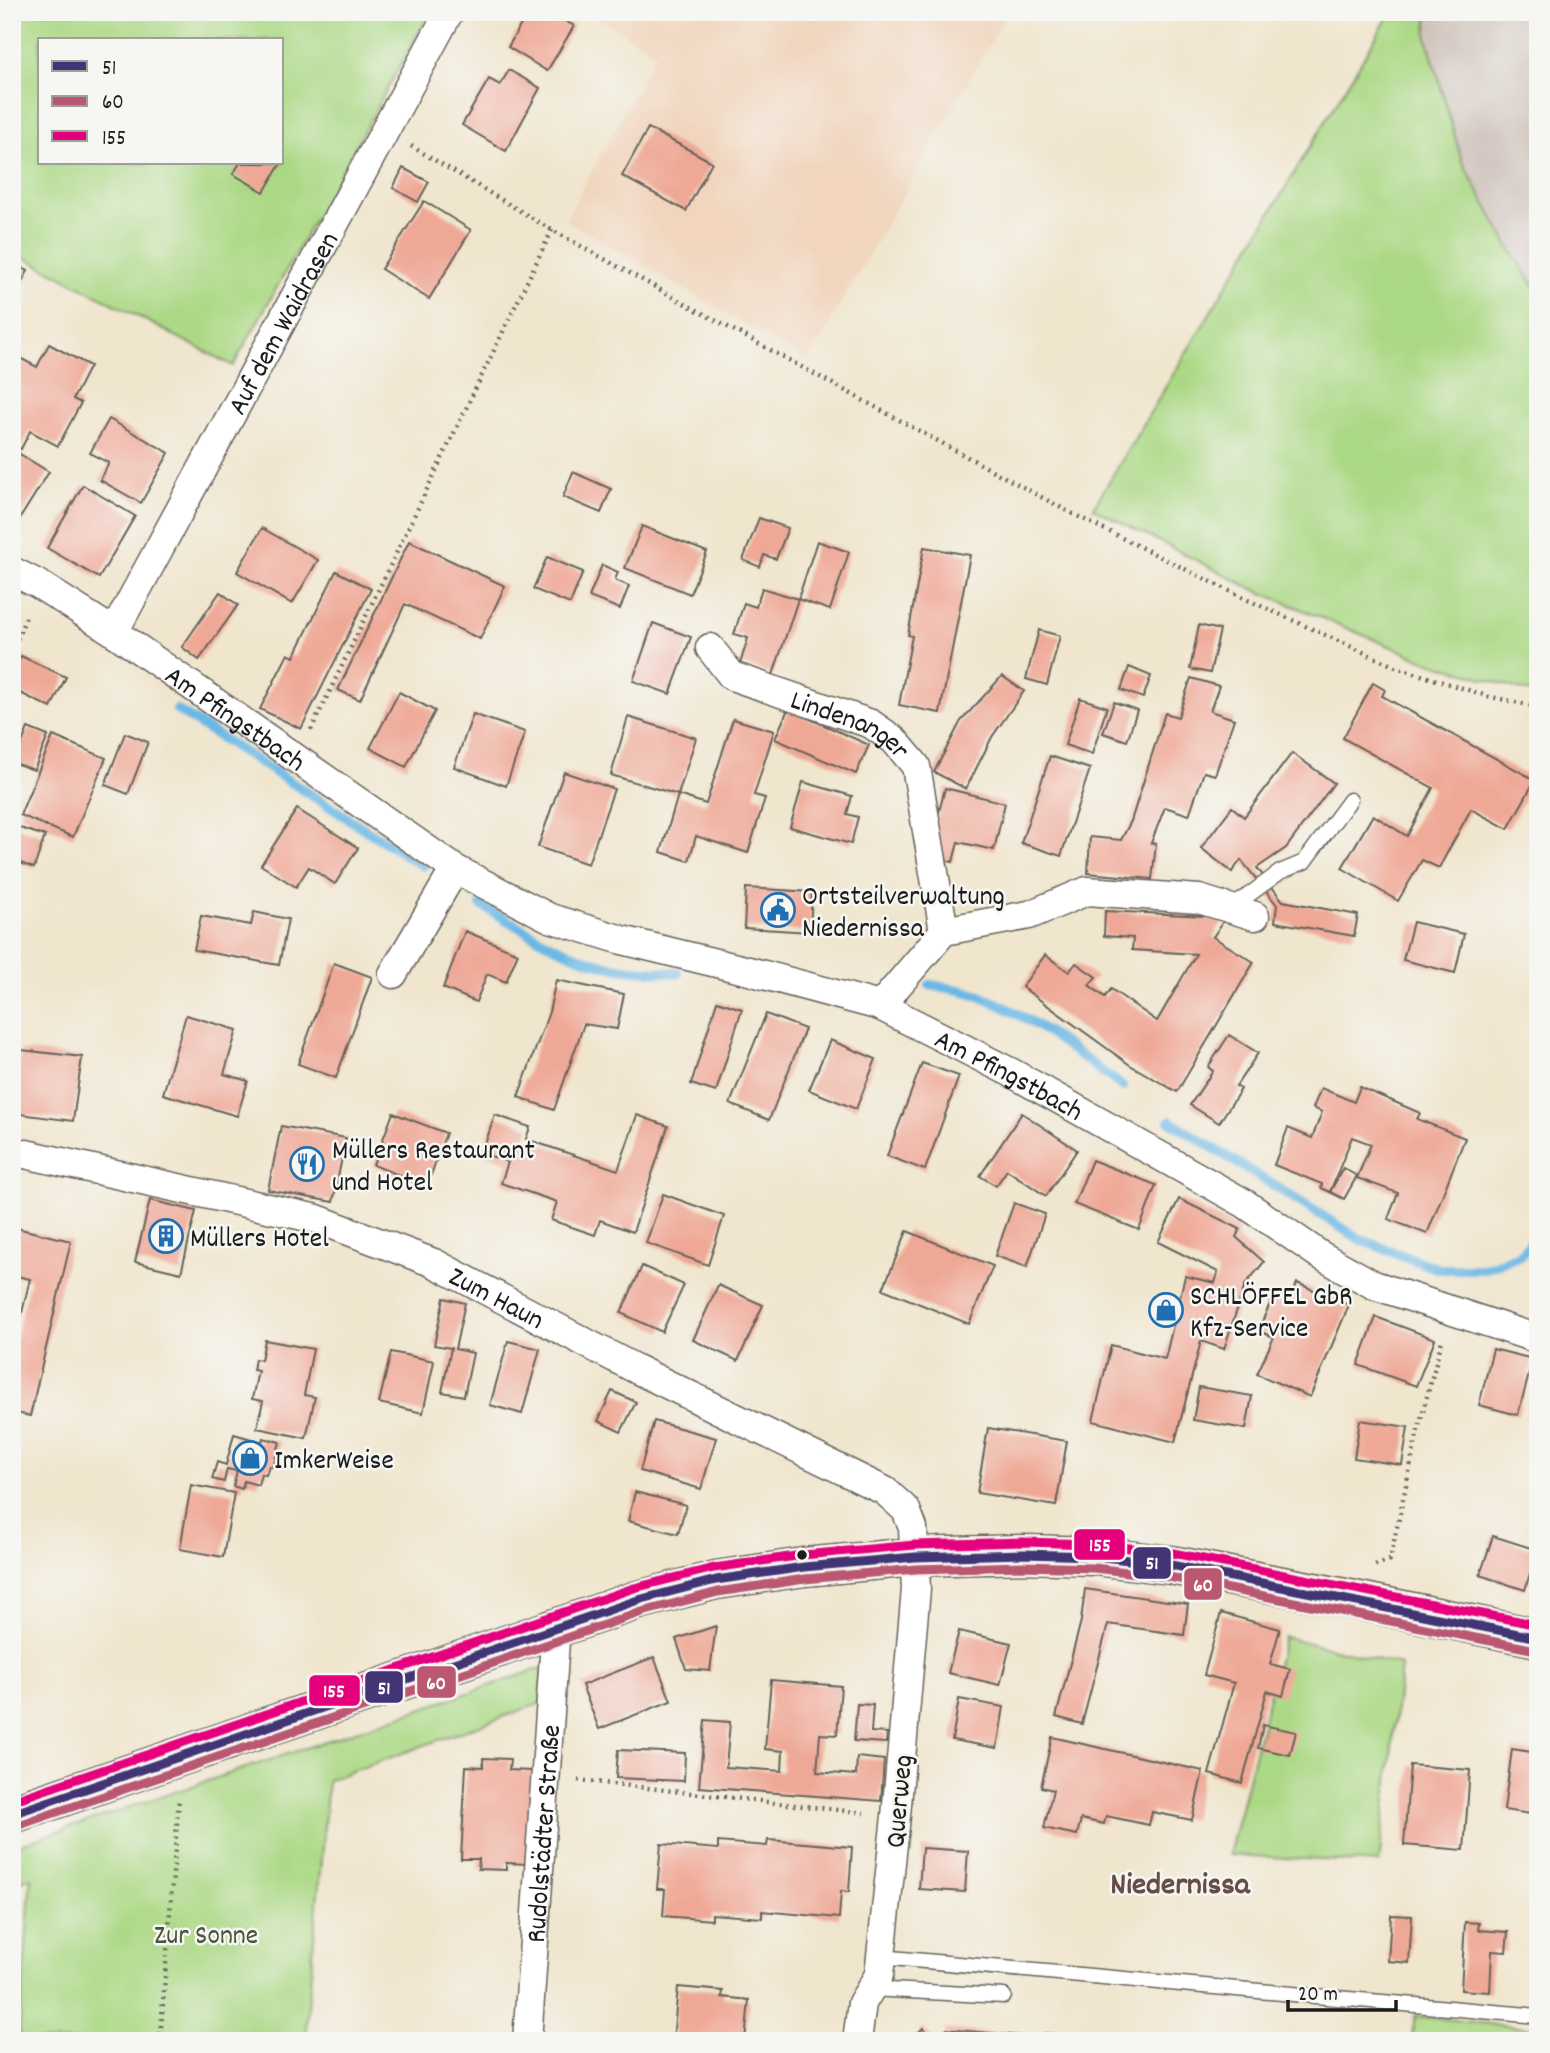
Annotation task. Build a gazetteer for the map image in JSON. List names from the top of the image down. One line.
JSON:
{"streets":{"street":["Auf dem Waidrasen","Am Pfingstbach","Lindenanger","Zum Haun","Querweg","Rudolstädter Straße"]},"crossings":[["Auf dem Waidrasen","Am Pfingstbach"],["Zum Haun","Querweg"]],"districts":["Niedernissa"],"parks":["Zur Sonne"],"places":{"public building":["Ortsteilverwaltung Niedernissa"],"restaurant":["Müllers Restaurant und Hotel"],"building":["Müllers Hotel"],"shop":["SCHLÖFFEL GbR Kfz-Service","ImkerWeise"]},"lines":["transit line 155","transit line 51","transit line 60"],"legend":["51","60","155"],"scale_bar":"20 m"}
